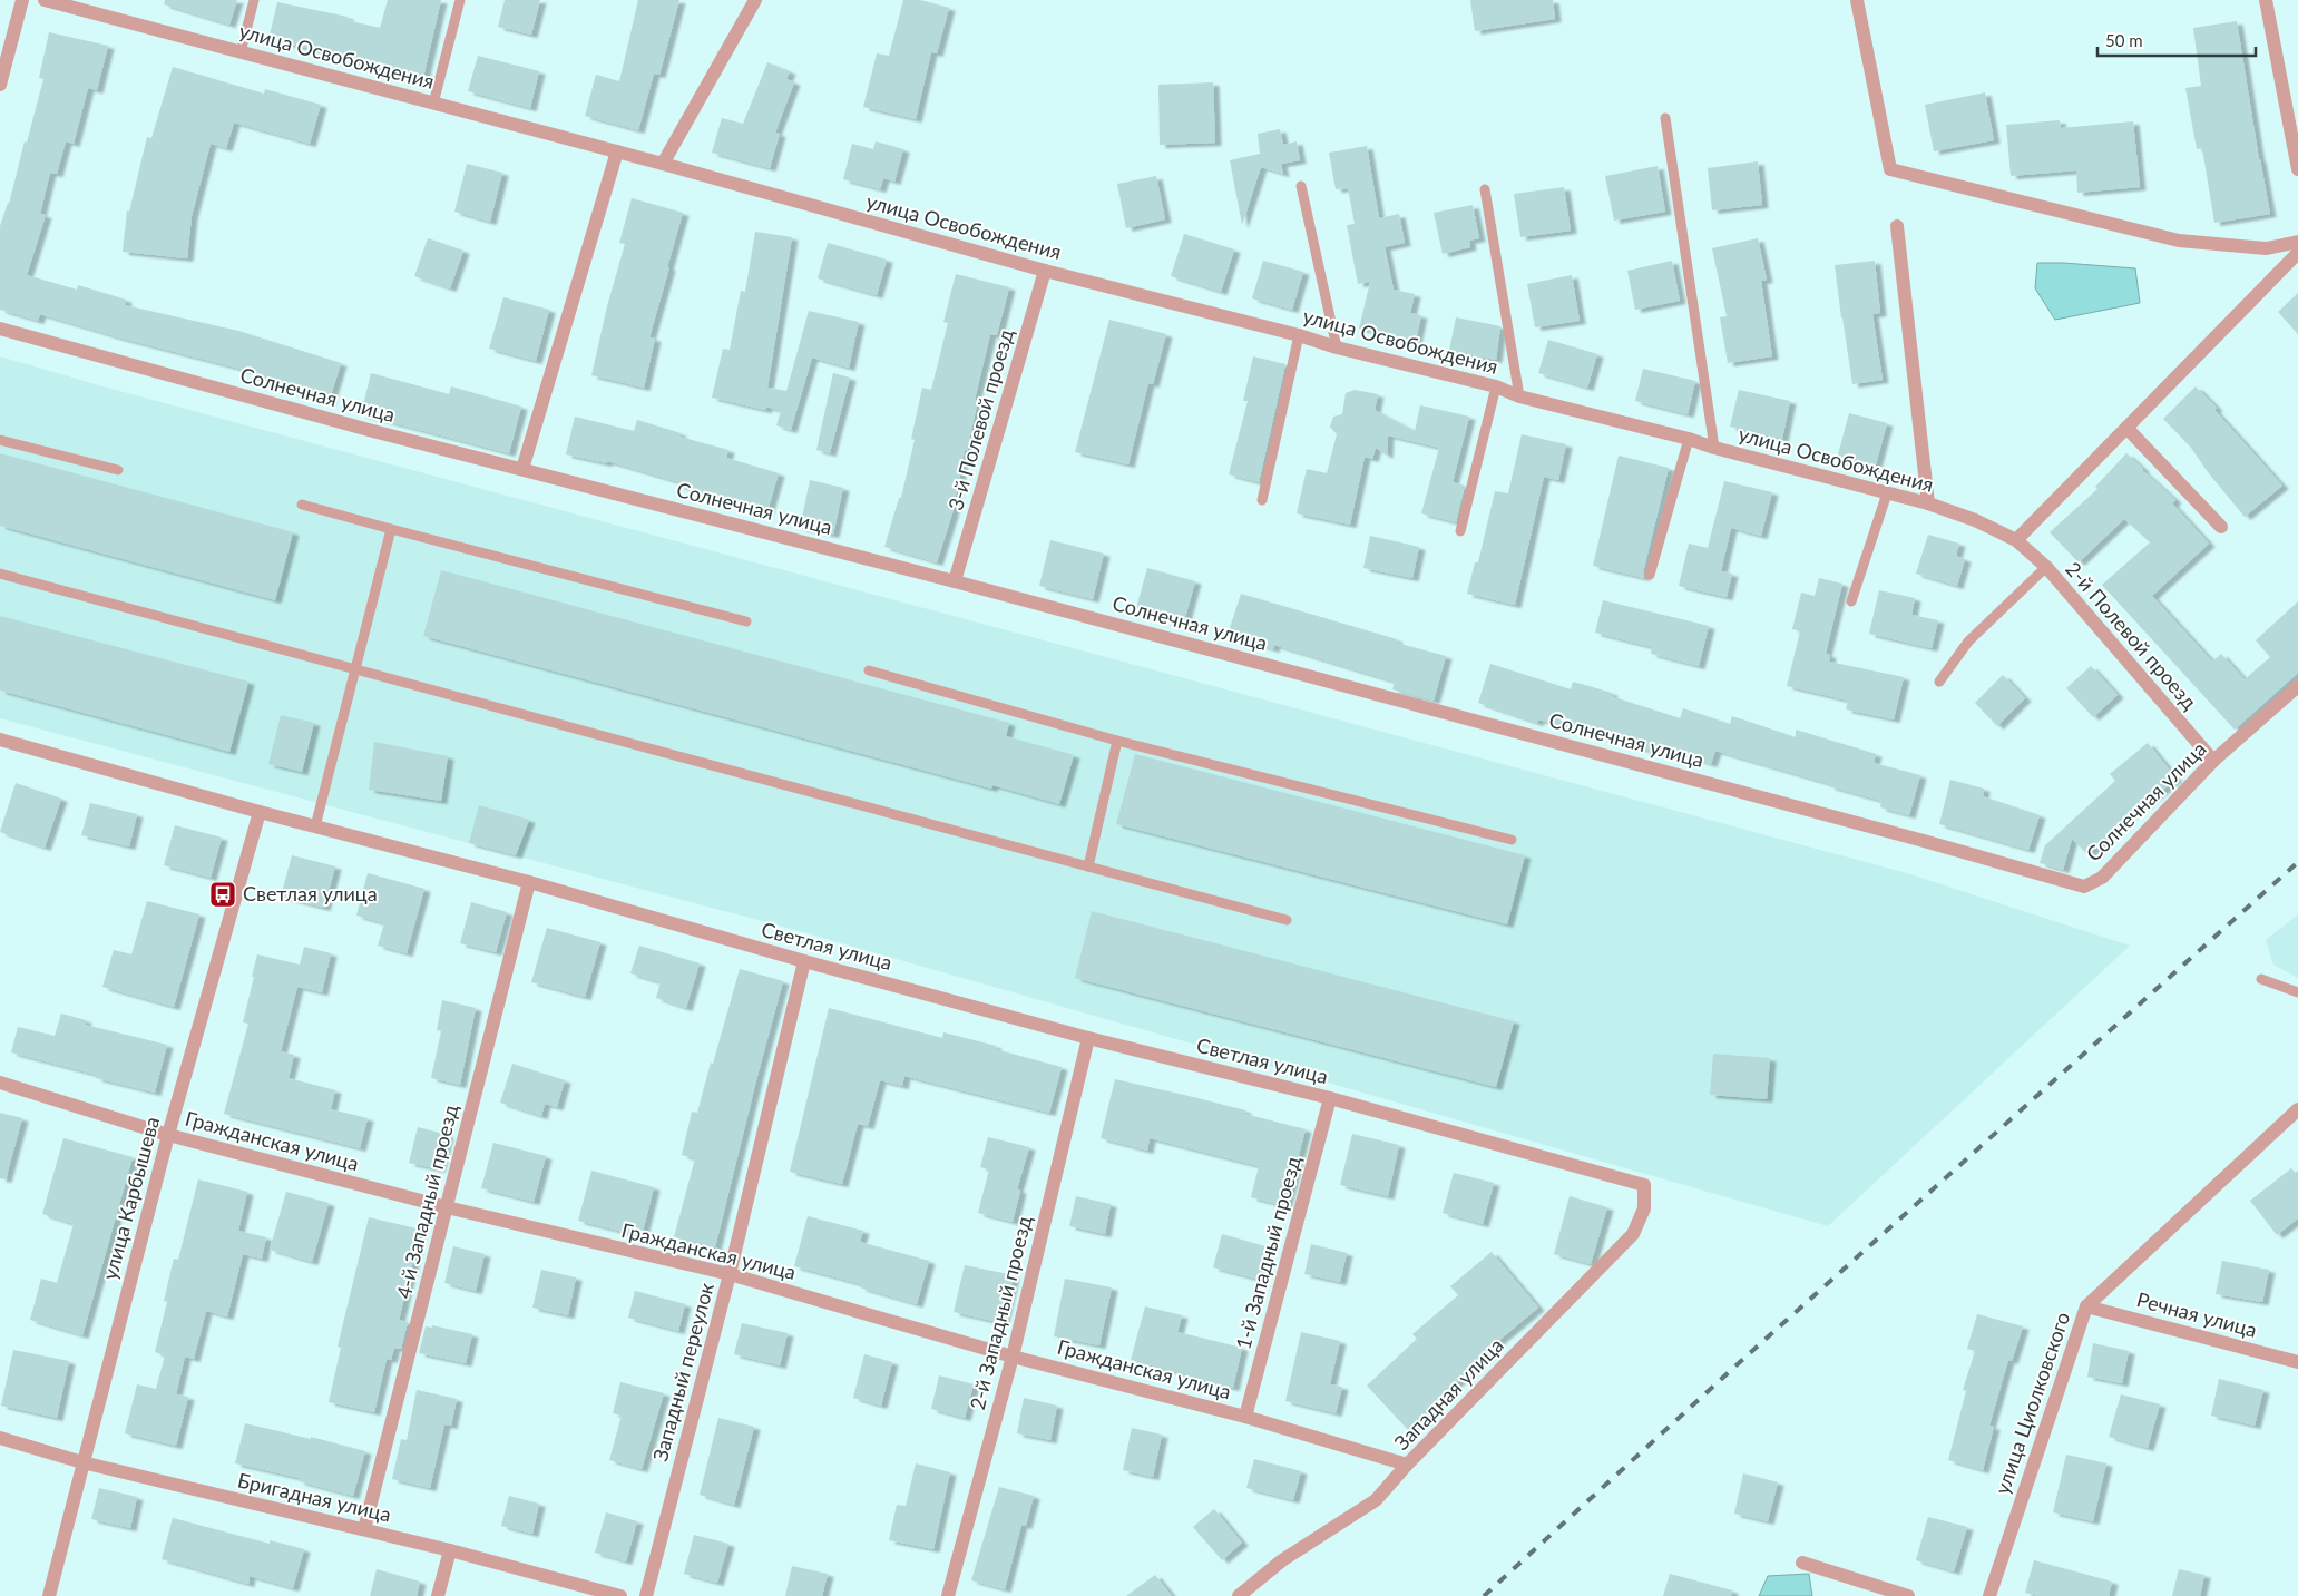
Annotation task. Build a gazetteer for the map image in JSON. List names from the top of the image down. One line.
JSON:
{"streets":{"street":["улица Освобождения","Солнечная улица","3-й Полевой проезд","2-й Полевой проезд","Светлая улица","Гражданская улица","улица Карбышева","4-й Западный проезд","1-й Западный проезд","2-й Западный проезд","Речная улица","Западный переулок","Западная улица","улица Циолковского","Бригадная улица"]},"crossings":[["улица Освобождения","3-й Полевой проезд"],["улица Освобождения","2-й Полевой проезд"],["Солнечная улица","3-й Полевой проезд"],["Солнечная улица","2-й Полевой проезд"],["Светлая улица","улица Карбышева"],["Светлая улица","4-й Западный проезд"],["Светлая улица","1-й Западный проезд"],["Светлая улица","2-й Западный проезд"],["Светлая улица","Западный переулок"],["Светлая улица","Западная улица"],["Гражданская улица","улица Карбышева"],["Гражданская улица","4-й Западный проезд"],["Гражданская улица","1-й Западный проезд"],["Гражданская улица","2-й Западный проезд"],["Гражданская улица","Западный переулок"],["Гражданская улица","Западная улица"],["улица Карбышева","Бригадная улица"],["4-й Западный проезд","Бригадная улица"],["Речная улица","улица Циолковского"]],"places":{"bus stop":["Светлая улица"]},"scale_bar":"50 m"}
